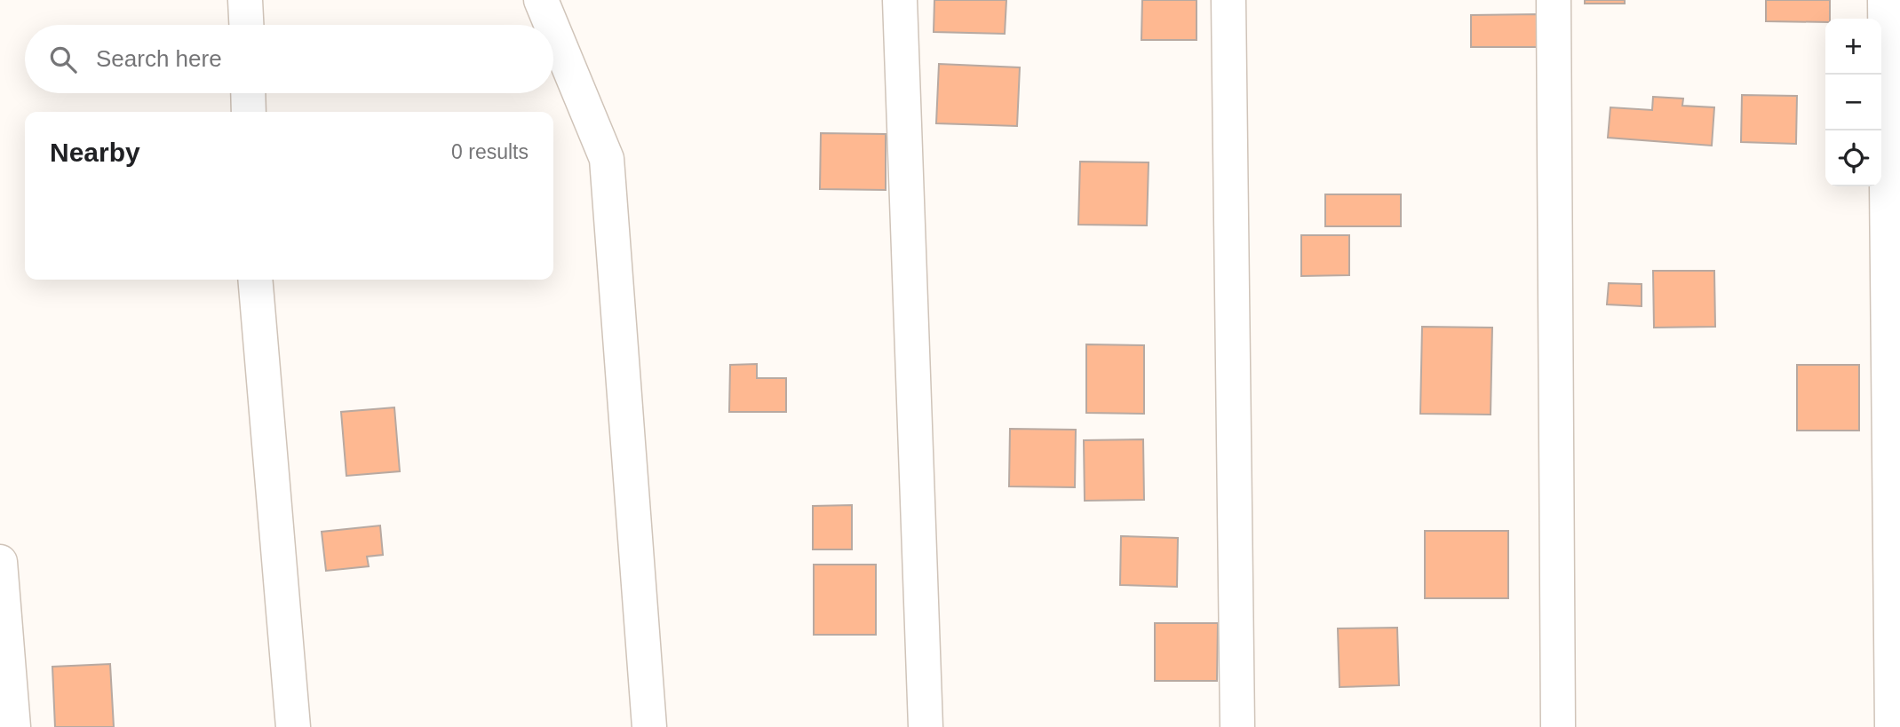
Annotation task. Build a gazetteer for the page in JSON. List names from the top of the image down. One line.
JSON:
{"page":{"map_buttons":["+","−"],"search":"Search here","heading":["Nearby","0 results"]}}
